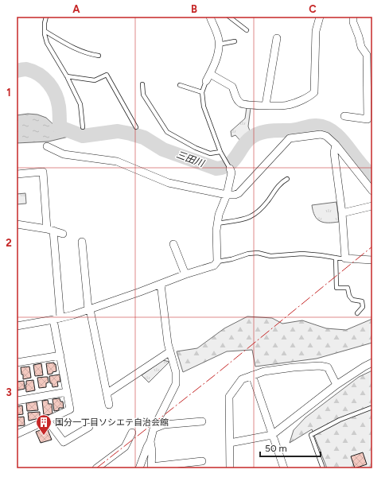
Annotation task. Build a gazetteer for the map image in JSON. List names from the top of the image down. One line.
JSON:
{"water":["三田川"],"places":{"building":["国分一丁目ソシエテ自治会館"]},"scale_bar":"50 m","grid":{"columns":["A","B","C"],"rows":["1","2","3"]}}
